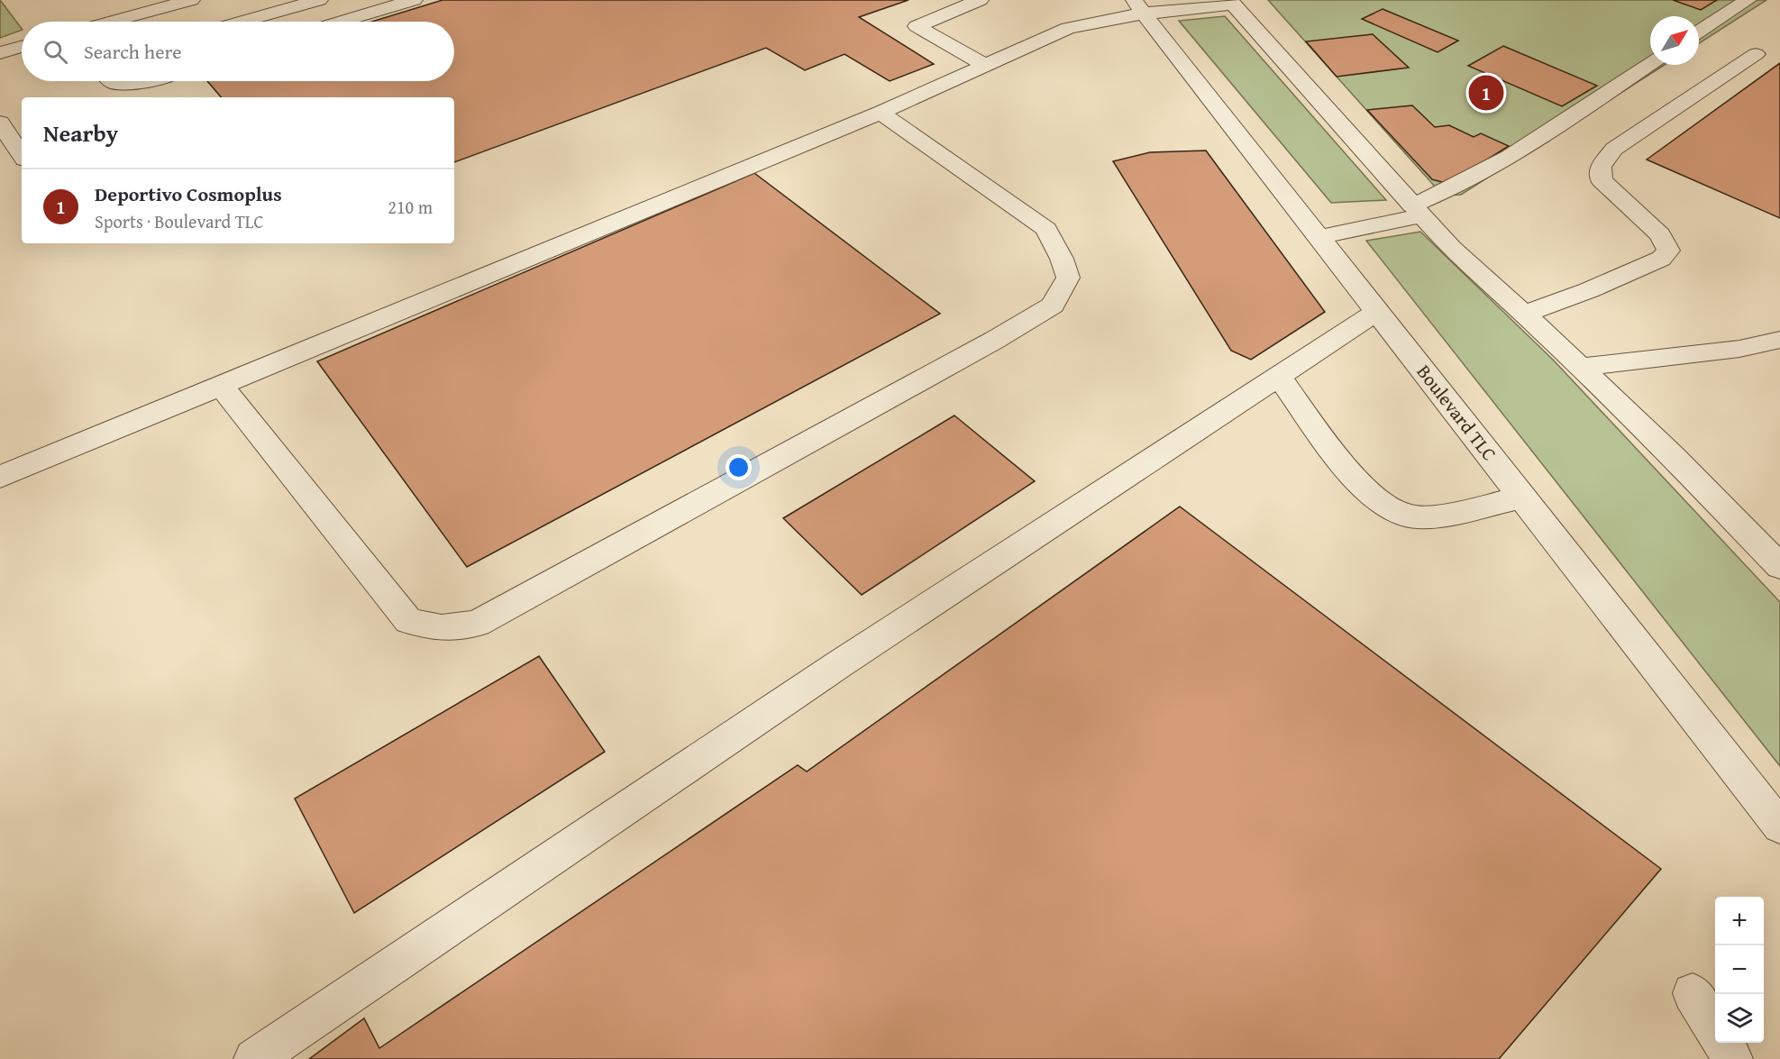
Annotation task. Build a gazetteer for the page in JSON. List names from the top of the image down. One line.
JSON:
{"streets":{"street":["Boulevard TLC"]},"north":"top right","page":{"search":"Search here","pins":"1","heading":"Nearby","list":[{"mark":"1","name":"Deportivo Cosmoplus","note":"Sports · Boulevard TLC","value":"210 m"}],"map_buttons":["+","−"]}}
